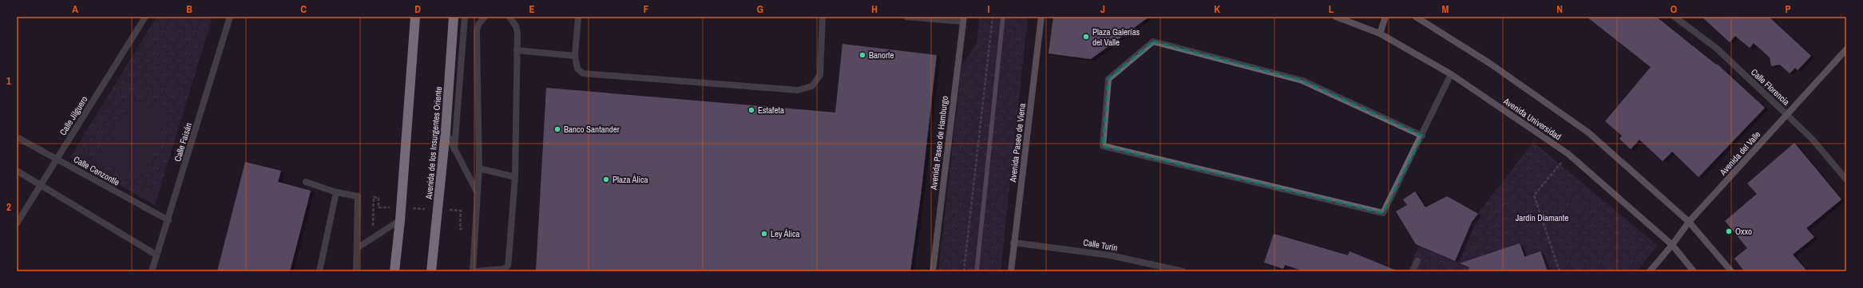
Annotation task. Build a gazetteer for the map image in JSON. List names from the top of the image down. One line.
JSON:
{"streets":{"highway":["Avenida de los Insurgentes Oriente"],"main road":["Avenida Universidad","Avenida Paseo de Hamburgo","Avenida Paseo de Viena","Avenida del Valle"],"street":["Calle Florencia","Calle Jilguero","Calle Faisán","Calle Cenzontle","Calle Turín"]},"crossings":[["Calle Florencia","Avenida del Valle"],["Calle Jilguero","Calle Cenzontle"],["Avenida Universidad","Avenida del Valle"],["Calle Faisán","Calle Cenzontle"],["Avenida Paseo de Viena","Calle Turín"]],"parks":["Jardín Diamante"],"places":["Plaza Galerías del Valle","Banorte","Estafeta","Banco Santander","Plaza Álica","Oxxo","Ley Álica"],"grid":{"columns":["A","B","C","D","E","F","G","H","I","J","K","L","M","N","O","P"],"rows":["1","2"]}}
